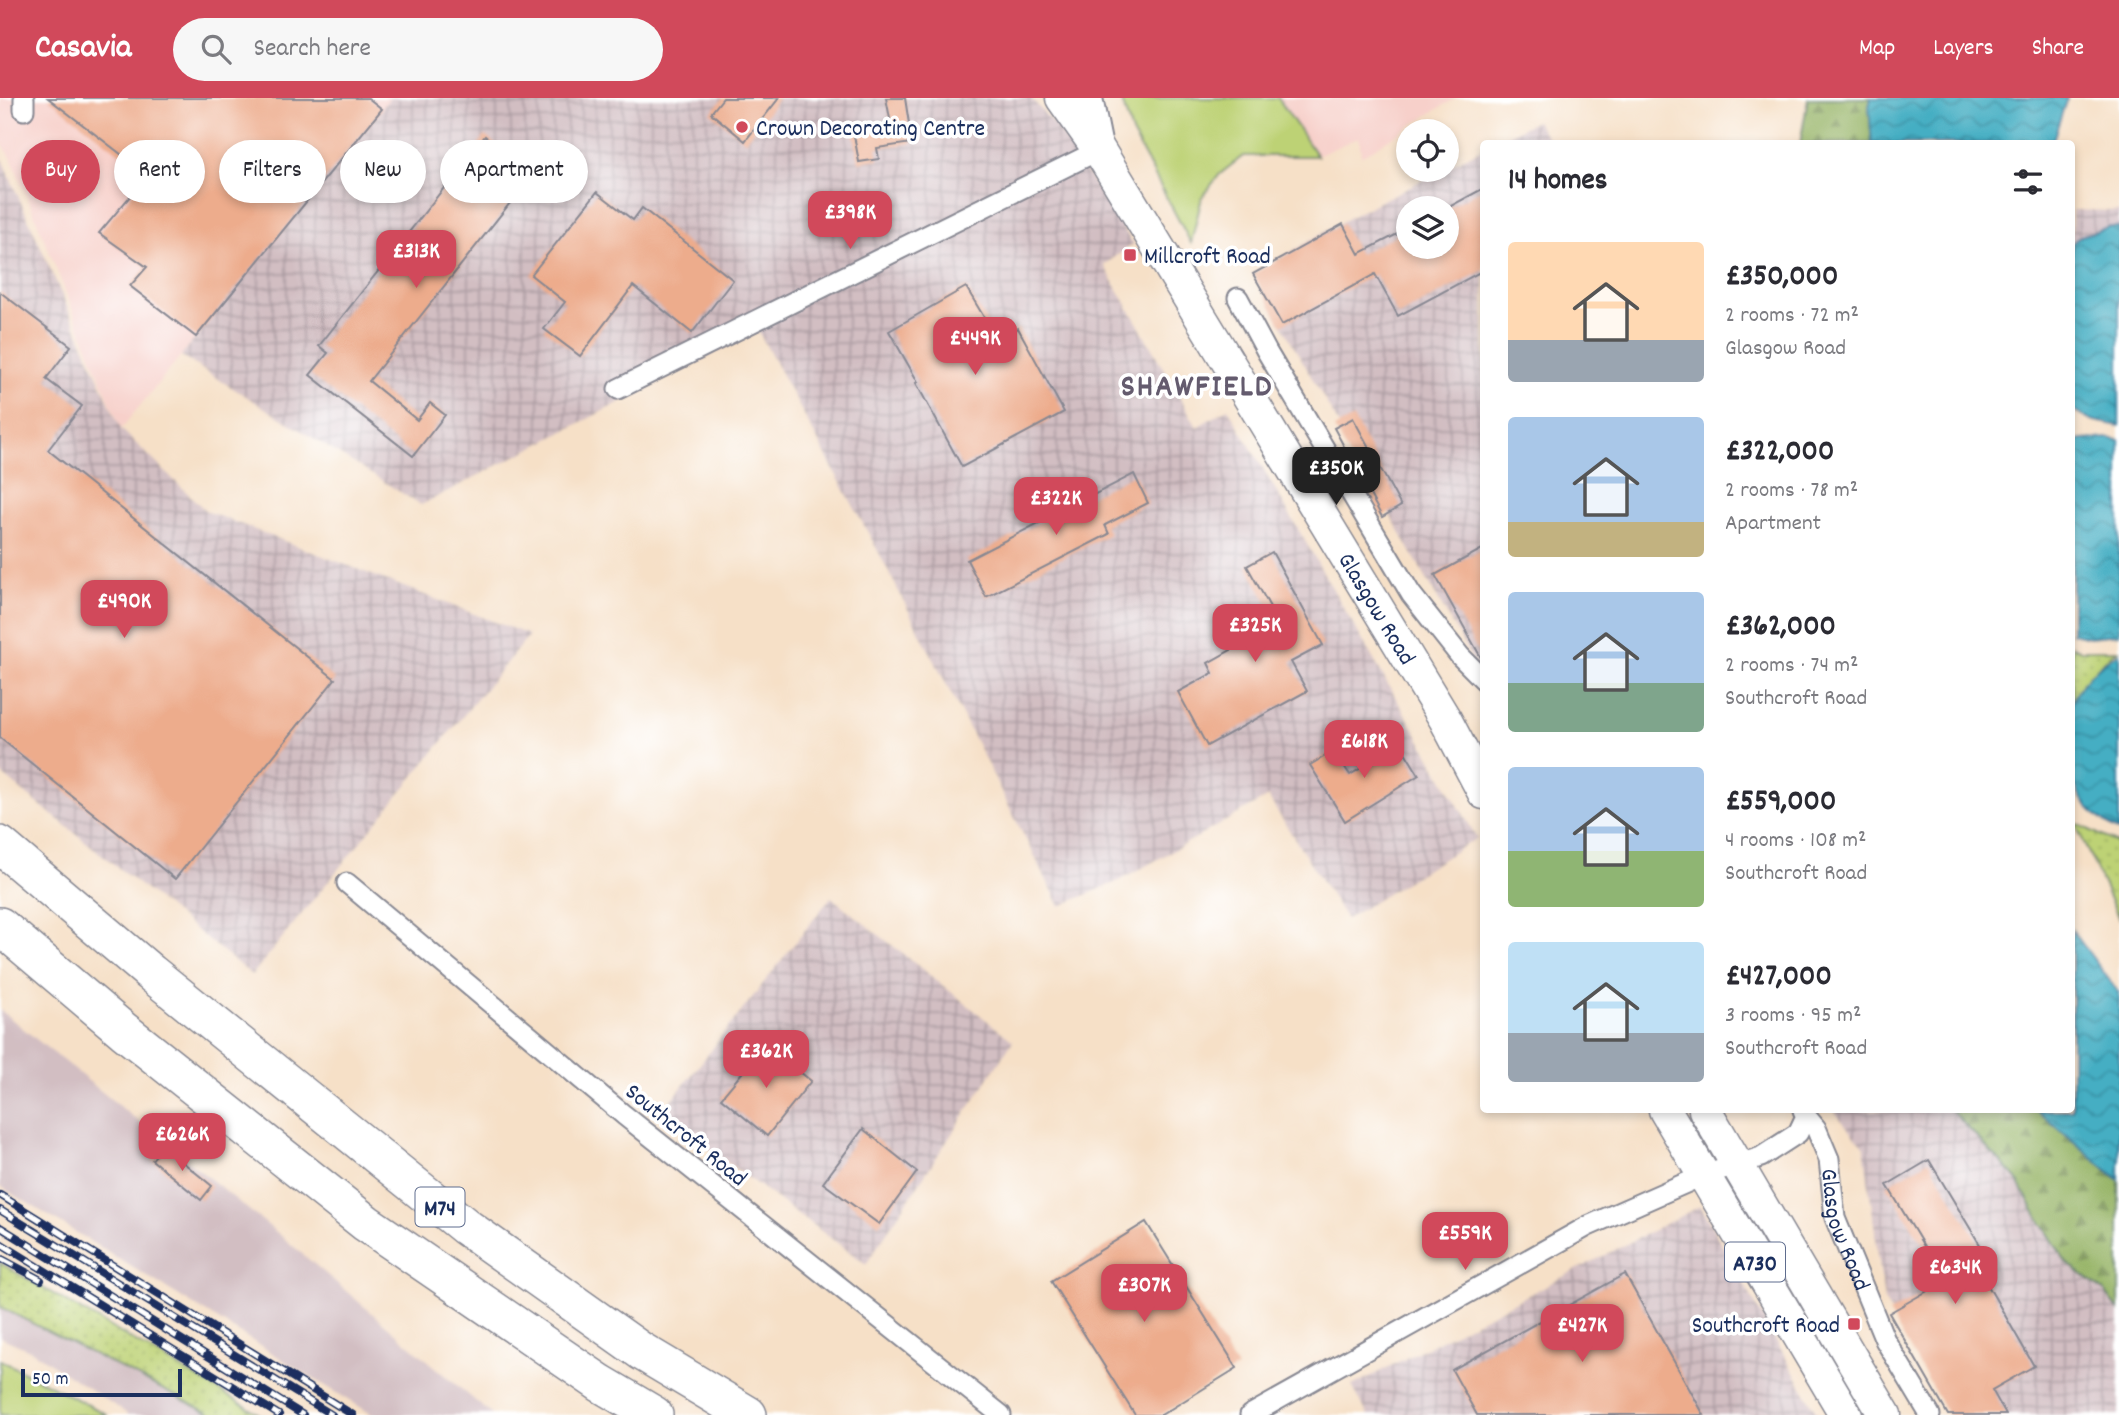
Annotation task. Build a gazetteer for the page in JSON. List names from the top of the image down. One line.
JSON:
{"streets":{"highway":["M74"],"main road":["Glasgow Road","A730"],"street":["Southcroft Road"]},"crossings":[["Glasgow Road","A730"]],"districts":["SHAWFIELD"],"places":{"other":["Crown Decorating Centre"],"transit":["Millcroft Road","Southcroft Road"]},"scale_bar":"50 m","page":{"header":"Casavia","search":"Search here","nav":["Map","Layers","Share"],"chip":["Buy","Rent","Filters","New","Apartment"],"heading":"14 homes","price":["£398K","£313K","£449K","£350K","£322K","£490K","£325K","£618K","£362K","£626K","£559K","£634K","£307K","£427K"],"list":[{"name":"£350,000","note":"2 rooms · 72 m² · Glasgow Road"},{"name":"£322,000","note":"2 rooms · 78 m² · Apartment"},{"name":"£362,000","note":"2 rooms · 74 m² · Southcroft Road"},{"name":"£559,000","note":"4 rooms · 108 m² · Southcroft Road"},{"name":"£427,000","note":"3 rooms · 95 m² · Southcroft Road"}],"scale":"50 m"}}
